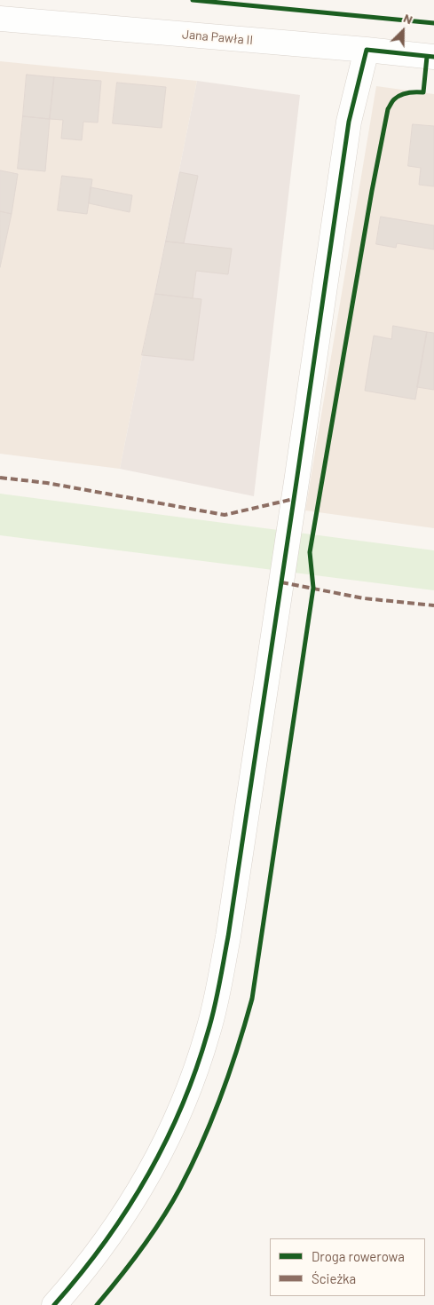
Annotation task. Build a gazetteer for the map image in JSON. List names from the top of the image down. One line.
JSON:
{"streets":{"street":["Jana Pawła II"]},"legend":["Droga rowerowa","Ścieżka"],"north":"top right"}
